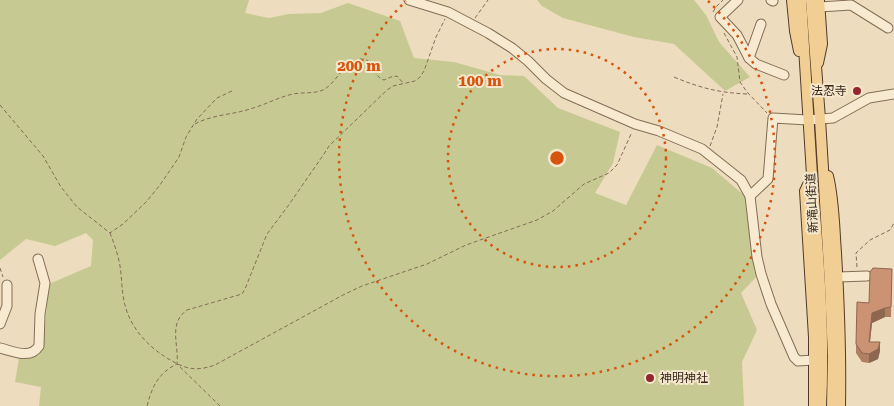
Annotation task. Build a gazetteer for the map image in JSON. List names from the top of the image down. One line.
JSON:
{"streets":{"main road":["新滝山街道"]},"places":["法忍寺","神明神社"],"rings":["200 m","100 m"]}
